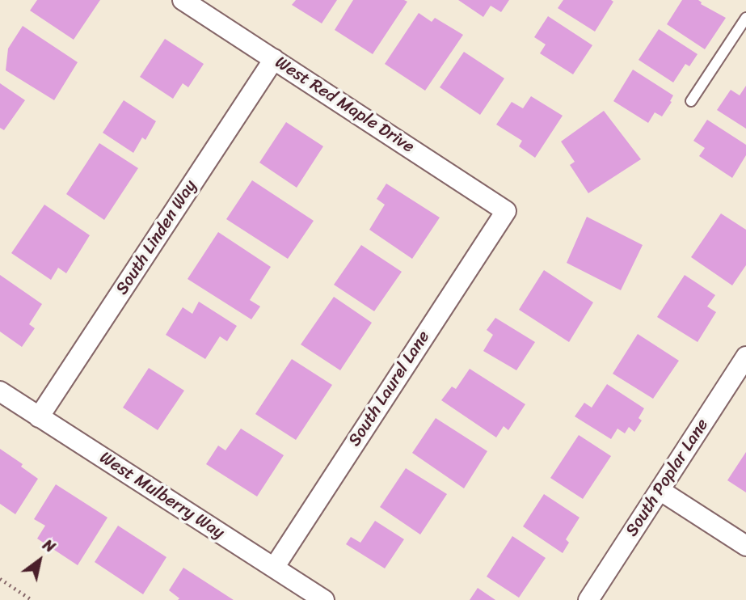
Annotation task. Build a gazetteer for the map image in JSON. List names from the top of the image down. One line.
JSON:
{"streets":{"street":["West Red Maple Drive","South Linden Way","South Laurel Lane","South Poplar Lane","West Mulberry Way"]},"crossings":[["West Red Maple Drive","South Linden Way"],["West Red Maple Drive","South Laurel Lane"],["South Linden Way","West Mulberry Way"],["South Laurel Lane","West Mulberry Way"]],"north":"top right"}
